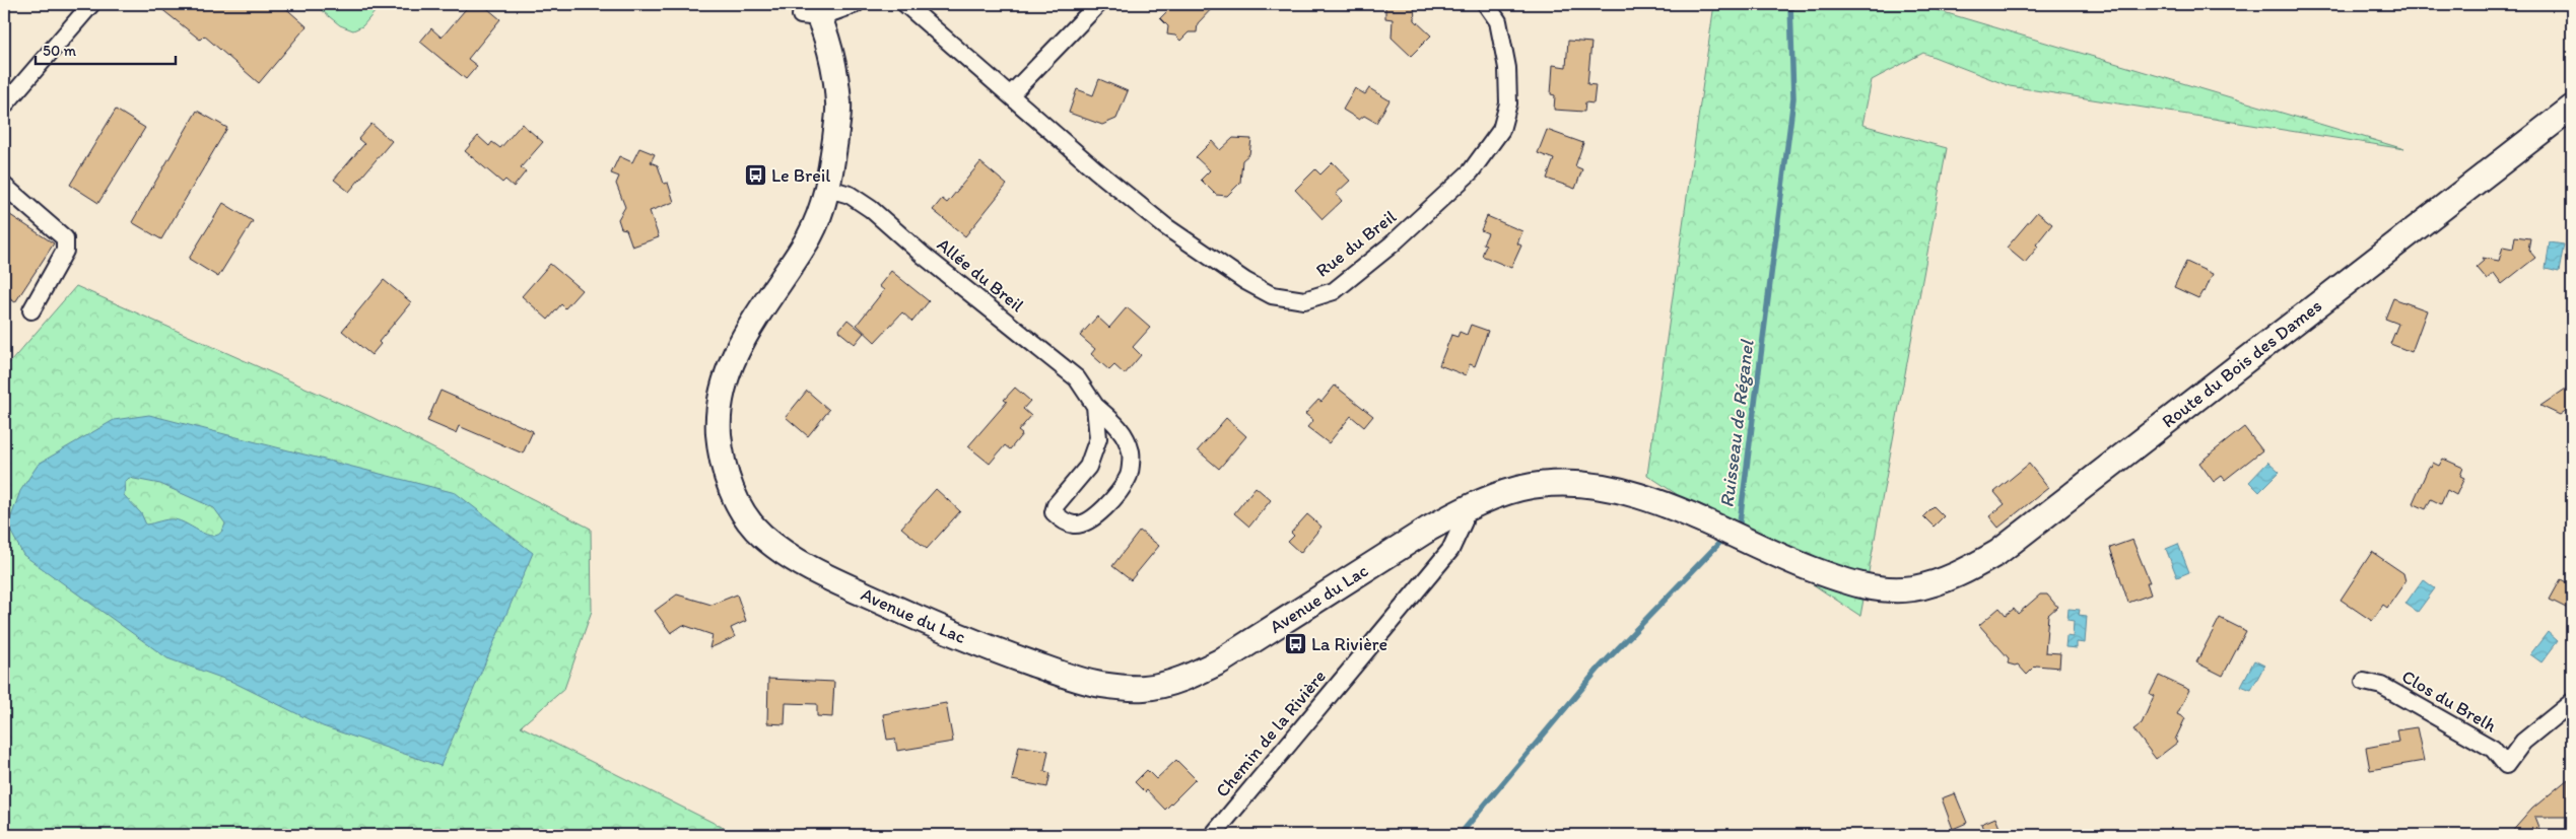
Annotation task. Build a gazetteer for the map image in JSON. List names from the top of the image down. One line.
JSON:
{"streets":{"street":["Rue du Breil","Allée du Breil","Route du Bois des Dames","Avenue du Lac","Clos du Brelh","Chemin de la Rivière"]},"crossings":[["Allée du Breil","Avenue du Lac"],["Route du Bois des Dames","Avenue du Lac"],["Route du Bois des Dames","Chemin de la Rivière"],["Avenue du Lac","Chemin de la Rivière"]],"water":["Ruisseau de Réganel"],"places":{"bus stop":["Le Breil","La Rivière"]},"scale_bar":"50 m"}
